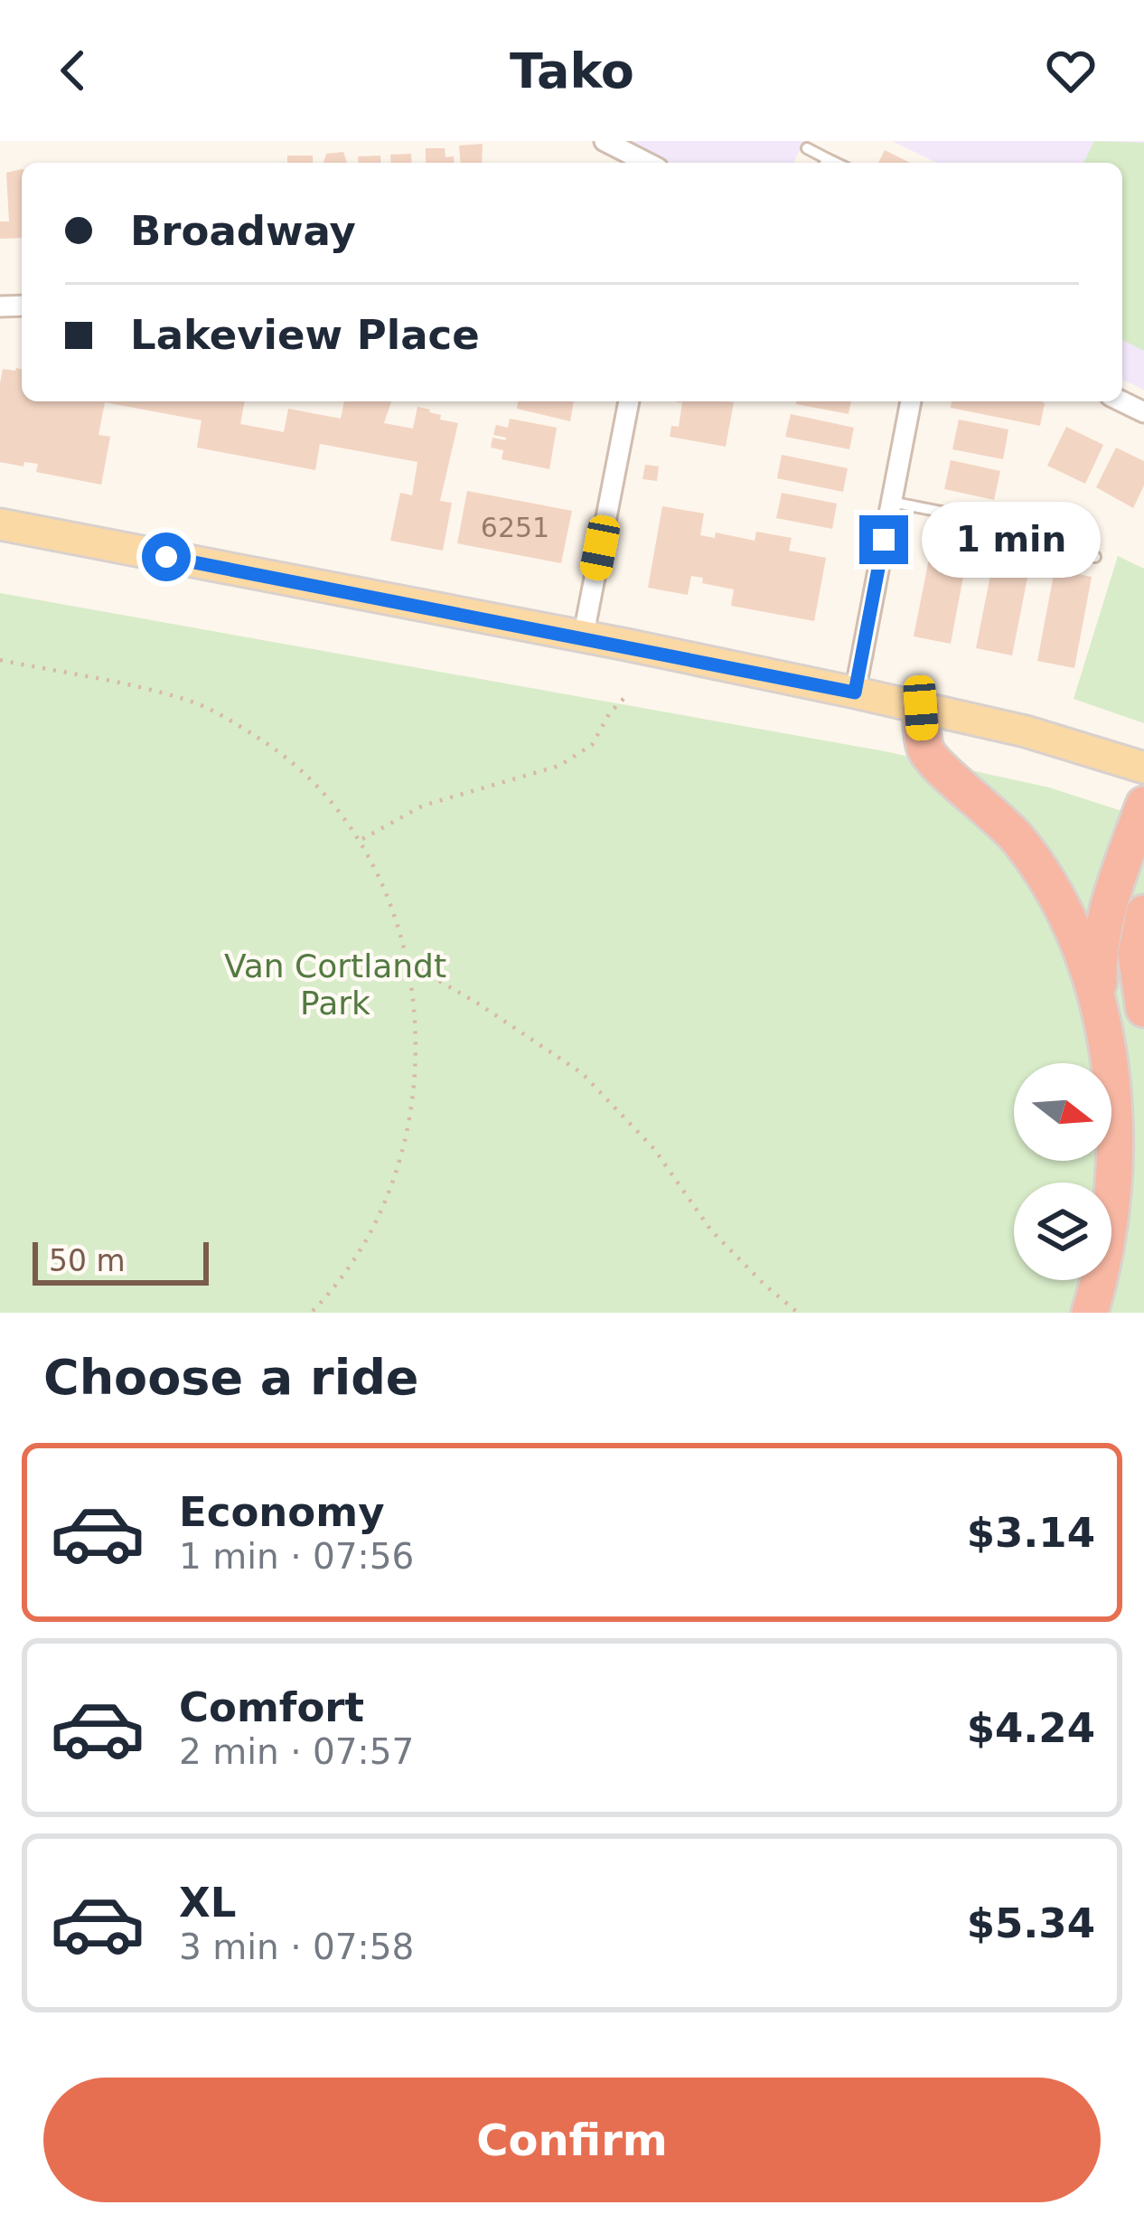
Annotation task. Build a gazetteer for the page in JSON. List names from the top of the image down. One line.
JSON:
{"parks":["Van Cortlandt Park"],"house_numbers":["6251"],"scale_bar":"50 m","north":"right","page":{"header":"Tako","banner":["Broadway","Lakeview Place"],"bubble":"1 min","scale":"50 m","heading":"Choose a ride","list":[{"name":"Economy","note":"1 min · 07:56","value":"$3.14"},{"name":"Comfort","note":"2 min · 07:57","value":"$4.24"},{"name":"XL","note":"3 min · 07:58","value":"$5.34"}],"buttons":"Confirm"}}
